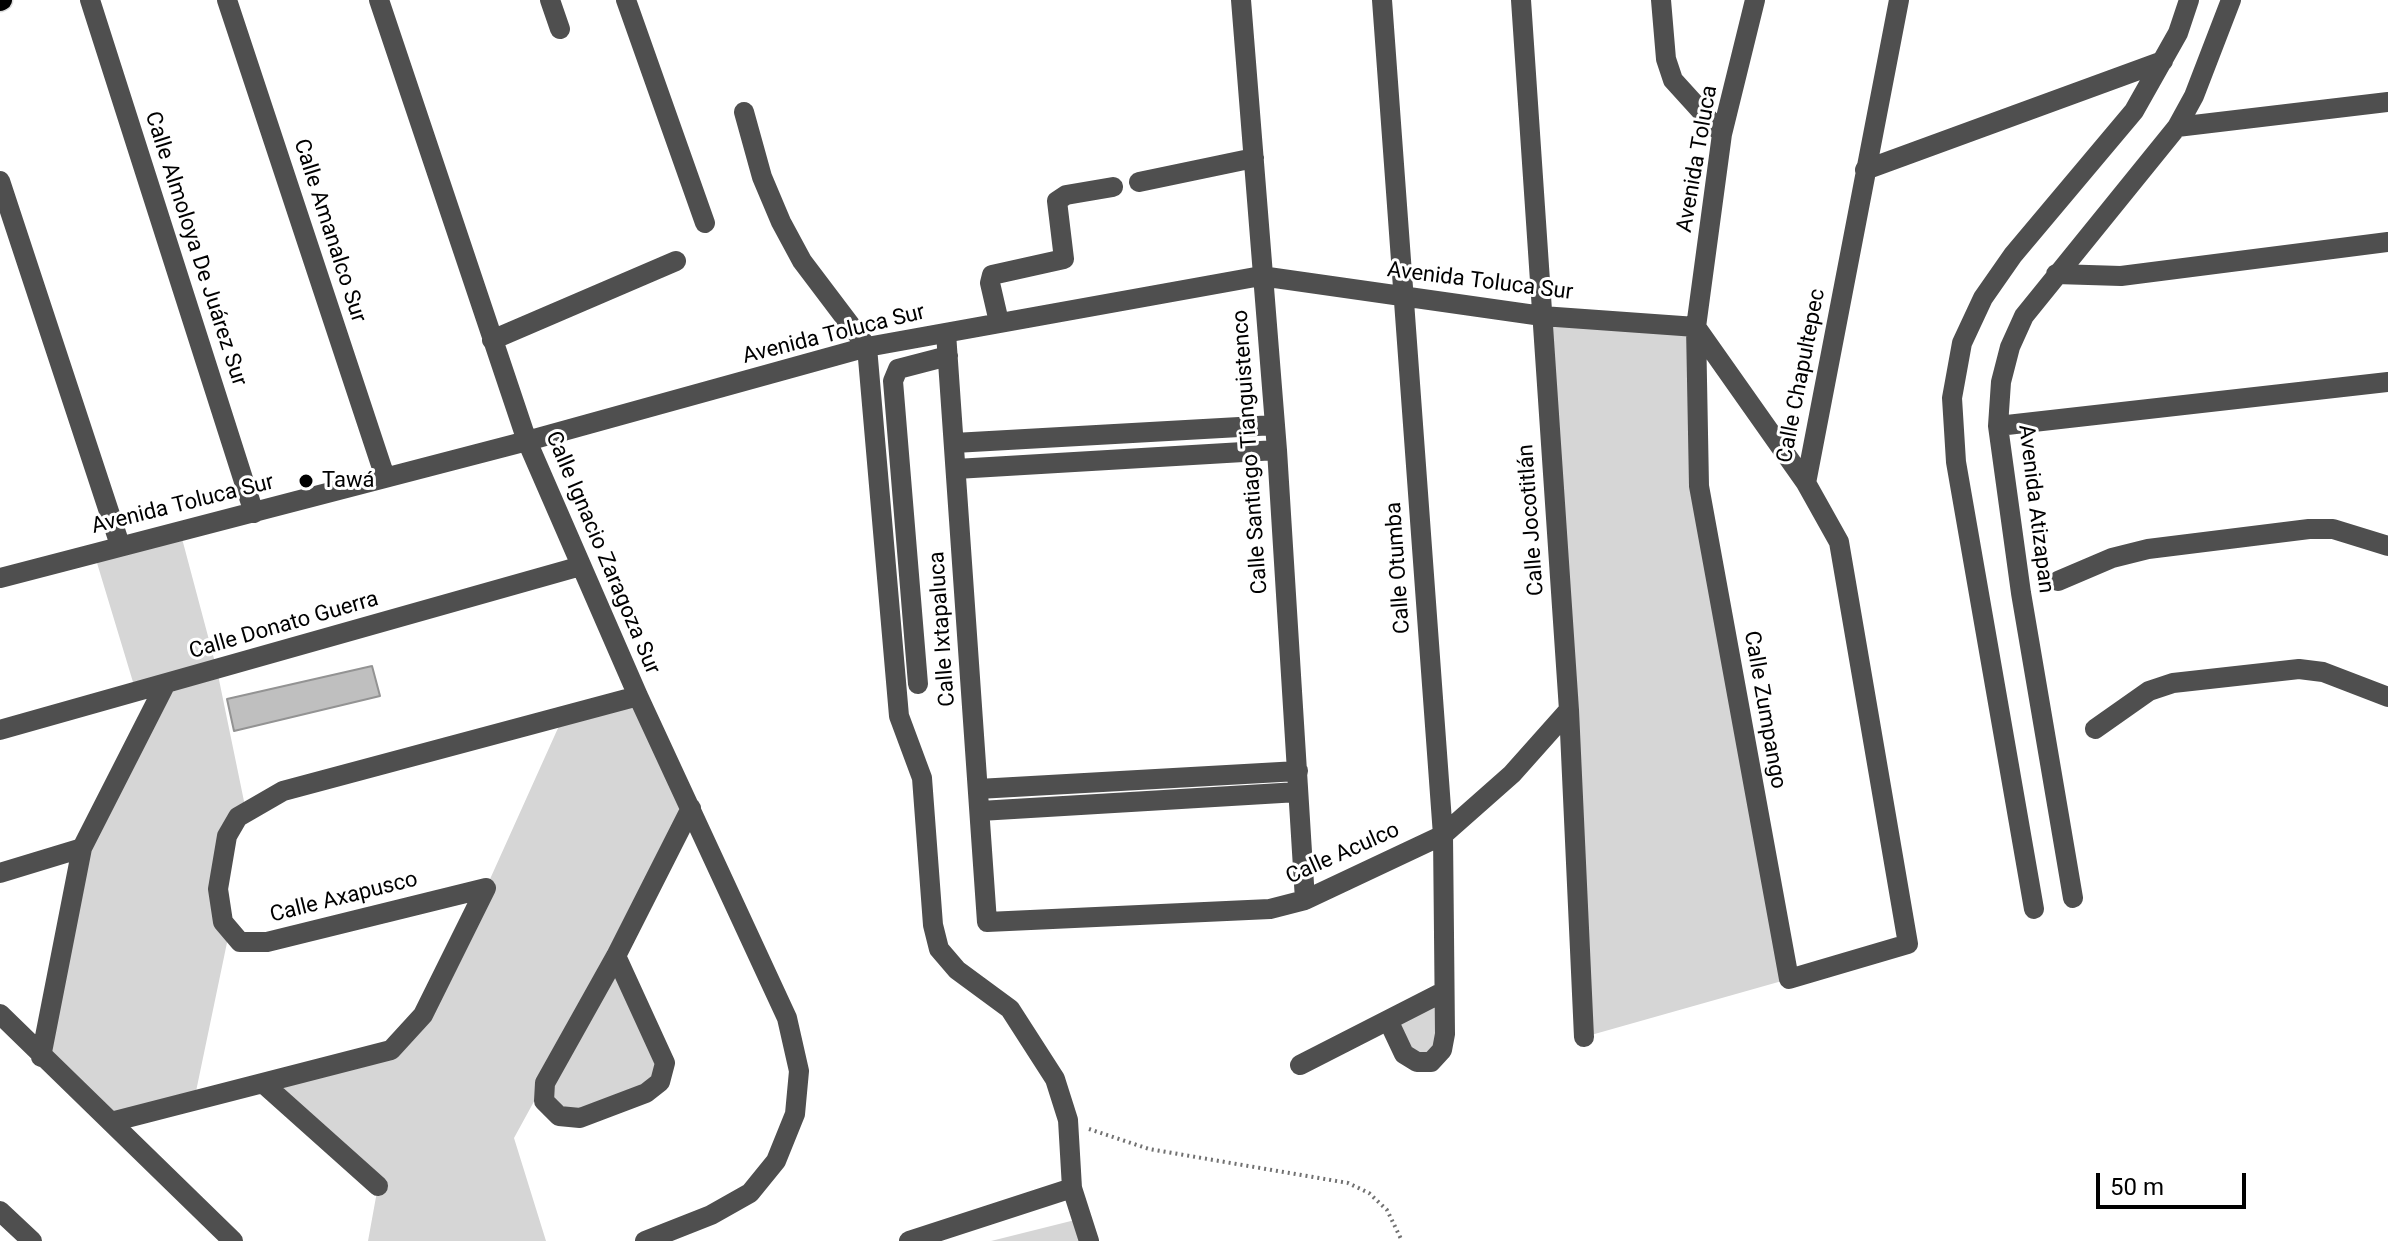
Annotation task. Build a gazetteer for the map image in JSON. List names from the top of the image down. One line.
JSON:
{"streets":{"street":["Avenida Toluca","Calle Amanalco Sur","Calle Almoloya De Juárez Sur","Avenida Toluca Sur","Calle Chapultepec","Calle Santiago Tianguistenco","Avenida Atizapan","Calle Jocotitlán","Calle Ignacio Zaragoza Sur","Calle Otumba","Calle Donato Guerra","Calle Ixtapaluca","Calle Zumpango","Calle Aculco","Calle Axapusco"]},"crossings":[["Avenida Toluca","Avenida Toluca Sur"],["Avenida Toluca","Calle Zumpango"],["Calle Amanalco Sur","Avenida Toluca Sur"],["Calle Almoloya De Juárez Sur","Avenida Toluca Sur"],["Avenida Toluca Sur","Calle Santiago Tianguistenco"],["Avenida Toluca Sur","Calle Jocotitlán"],["Avenida Toluca Sur","Calle Ignacio Zaragoza Sur"],["Avenida Toluca Sur","Calle Otumba"],["Avenida Toluca Sur","Calle Ixtapaluca"],["Avenida Toluca Sur","Calle Zumpango"],["Calle Chapultepec","Calle Zumpango"],["Calle Santiago Tianguistenco","Calle Aculco"],["Calle Jocotitlán","Calle Aculco"],["Calle Ignacio Zaragoza Sur","Calle Donato Guerra"],["Calle Ignacio Zaragoza Sur","Calle Axapusco"],["Calle Otumba","Calle Aculco"],["Calle Ixtapaluca","Calle Aculco"]],"places":["Tawá"],"scale_bar":"50 m"}
